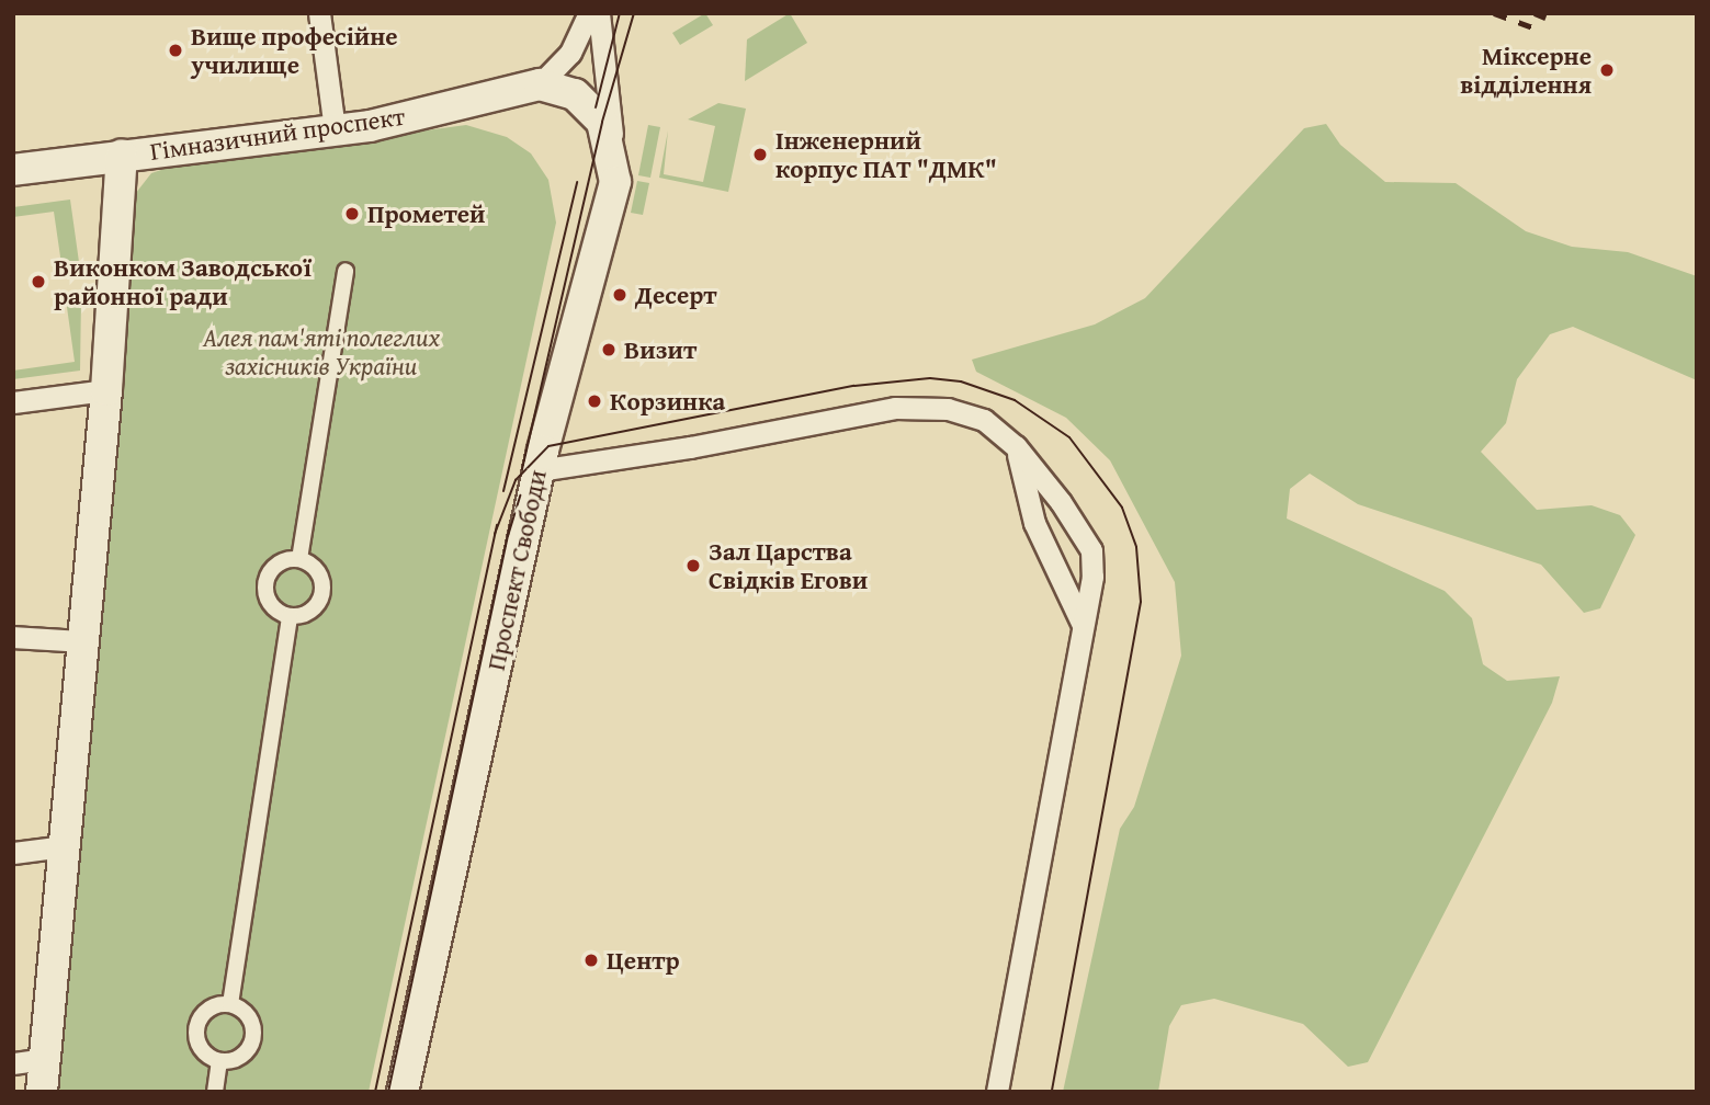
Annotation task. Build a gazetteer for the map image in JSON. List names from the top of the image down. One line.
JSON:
{"streets":{"main road":["Гімназичний проспект","Проспект Свободи"]},"parks":["Алея пам'яті полеглих захісників України"],"places":["Вище професійне училище","Міксерне відділення","Інженерний корпус ПАТ \"ДМК\"","Прометей","Виконком Заводської районної ради","Десерт","Визит","Корзинка","Зал Царства Свiдкiв Егови","Центр"]}
